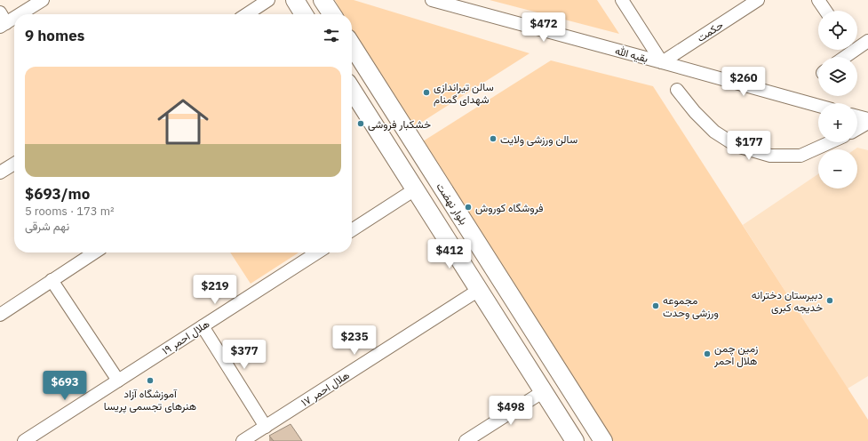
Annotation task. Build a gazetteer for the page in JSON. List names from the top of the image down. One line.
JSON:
{"streets":{"main road":["بلوار نهضت"],"street":["حکمت","بقیه الله","هلال احمر ۱۹","هلال احمر ۱۷"]},"crossings":[["حکمت","بقیه الله"]],"places":["سالن تیراندازی شهدای گمنام","خشکبار فروشی","سالن ورزشی ولایت","فروشگاه کوروش","دبیرستان دخترانه خدیجه کبری","مجموعه ورزشی وحدت","زمین چمن هلال احمر","آموزشگاه آزاد هنرهای تجسمی پریسا"],"page":{"map_buttons":["+","−"],"price":["$472","$260","$177","$412","$219","$235","$377","$693","$498"],"heading":"9 homes","list":[{"name":"$693/mo","note":"5 rooms · 173 m² · نهم شرقی"}]}}
